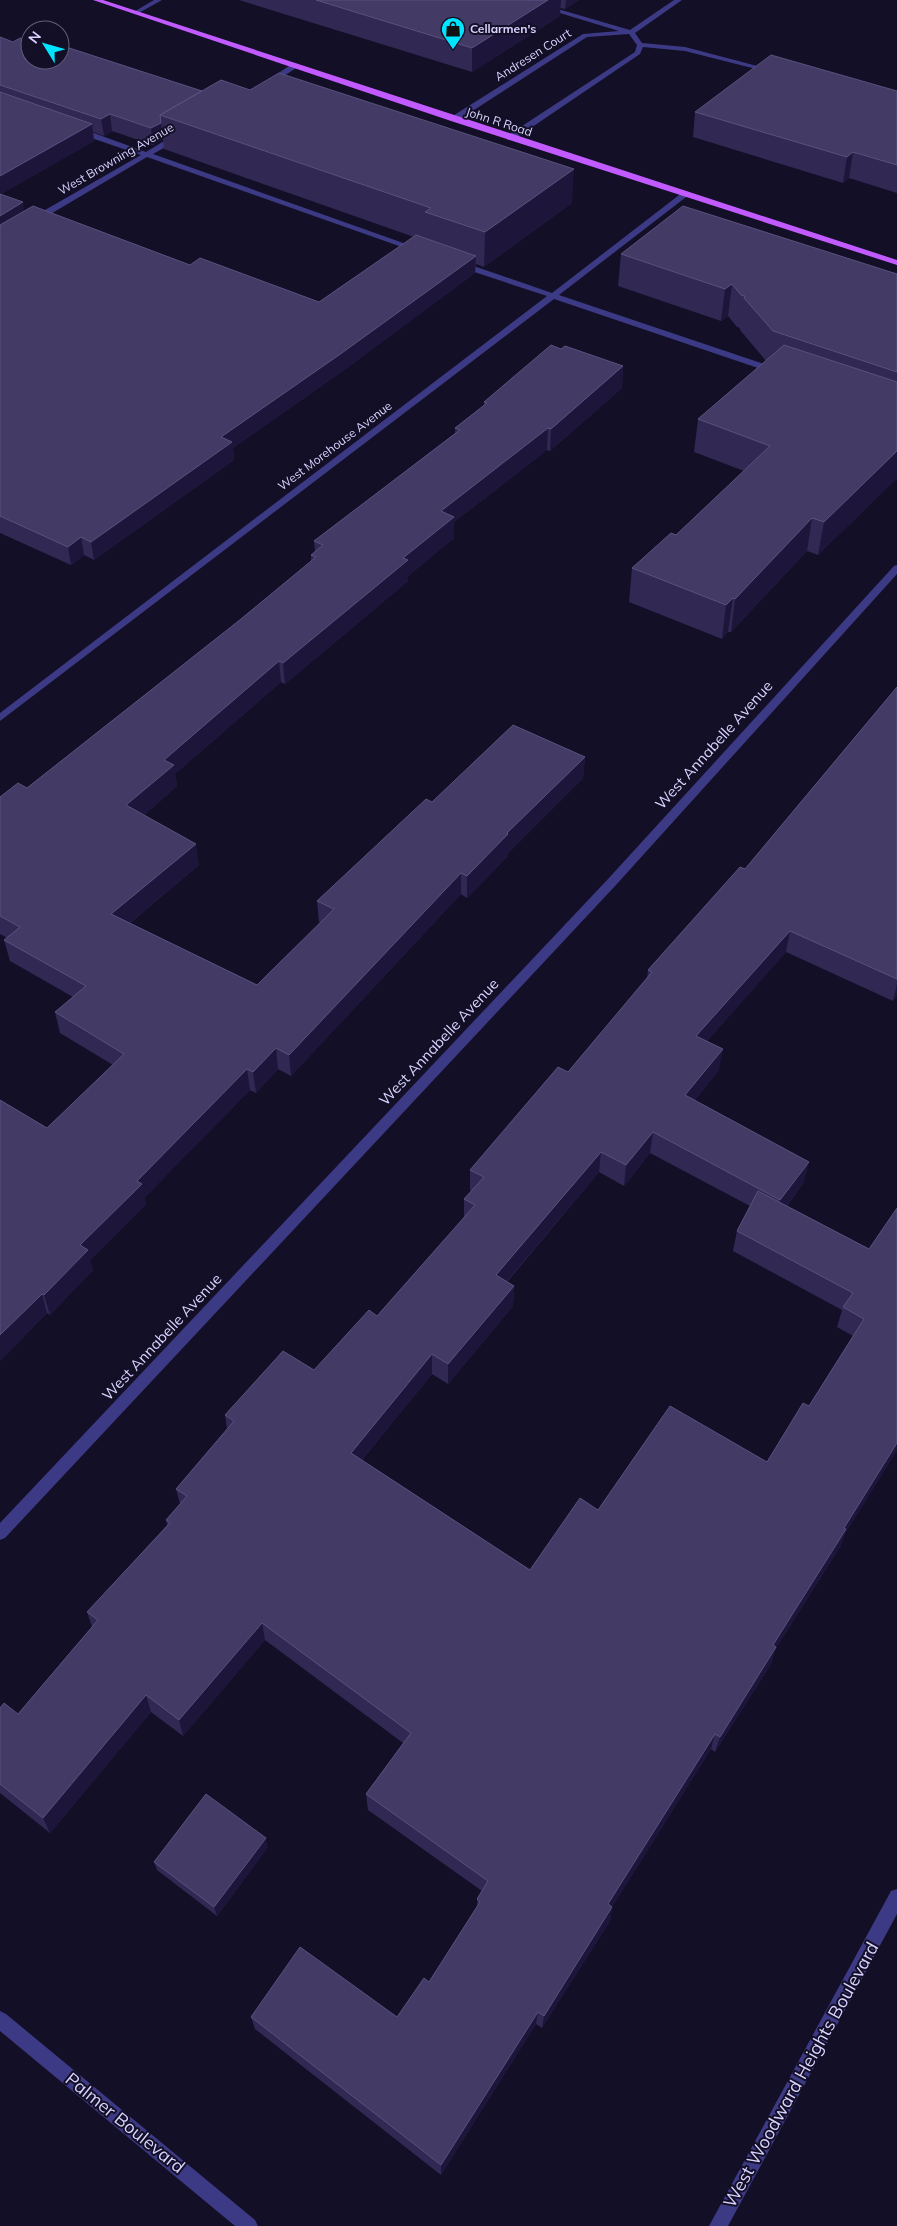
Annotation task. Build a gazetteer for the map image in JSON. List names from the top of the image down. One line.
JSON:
{"streets":{"main road":["John R Road"],"street":["Andresen Court","West Browning Avenue","West Morehouse Avenue","West Annabelle Avenue","West Woodward Heights Boulevard","Palmer Boulevard"]},"crossings":[["Andresen Court","John R Road"],["John R Road","West Morehouse Avenue"]],"places":{"shop":["Cellarmen's"]},"north":"top left"}
